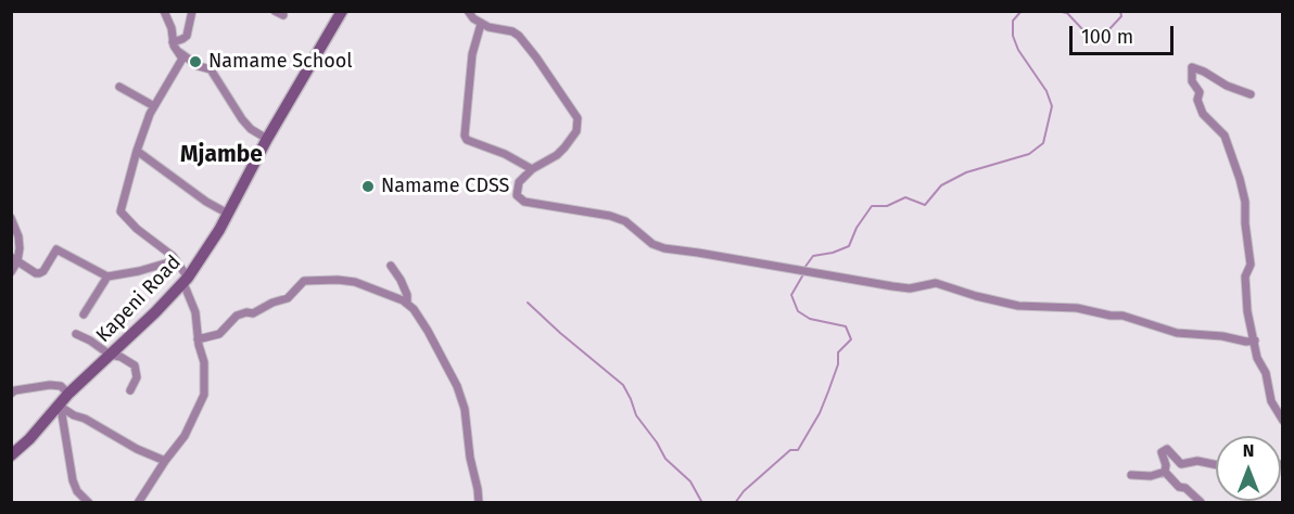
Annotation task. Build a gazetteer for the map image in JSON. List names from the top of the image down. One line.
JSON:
{"streets":{"main road":["Kapeni Road"]},"districts":["Mjambe"],"places":["Namame School","Namame CDSS"],"scale_bar":"100 m","north":"top"}
